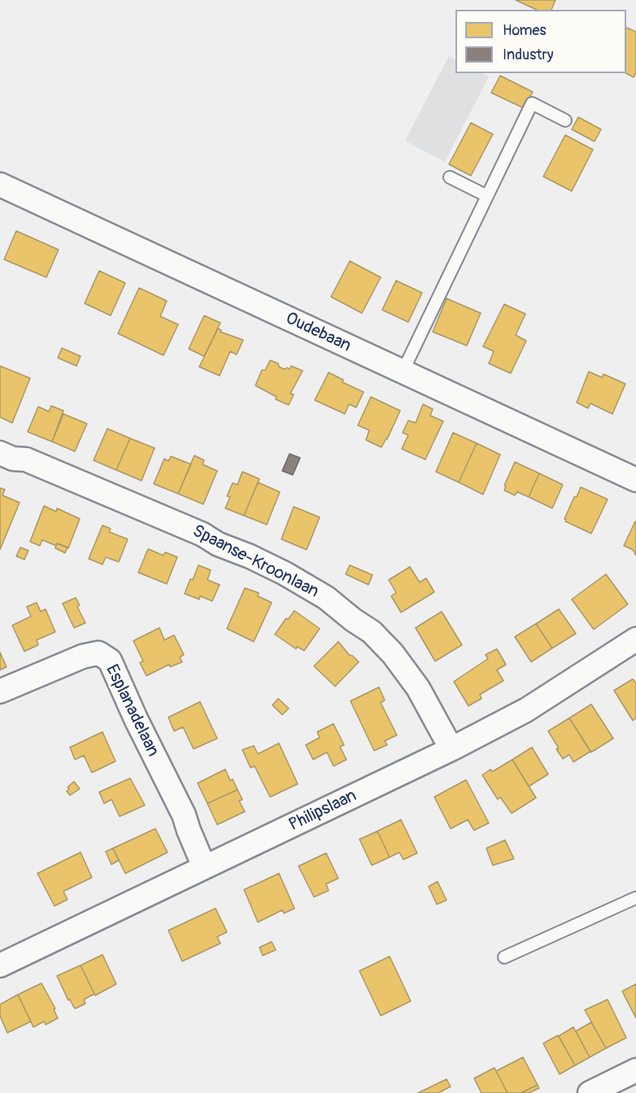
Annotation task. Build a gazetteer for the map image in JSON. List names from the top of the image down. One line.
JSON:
{"streets":{"street":["Oudebaan","Spaanse-Kroonlaan","Esplanadelaan","Philipslaan"]},"crossings":[["Spaanse-Kroonlaan","Philipslaan"],["Esplanadelaan","Philipslaan"]],"legend":["Homes","Industry"]}
